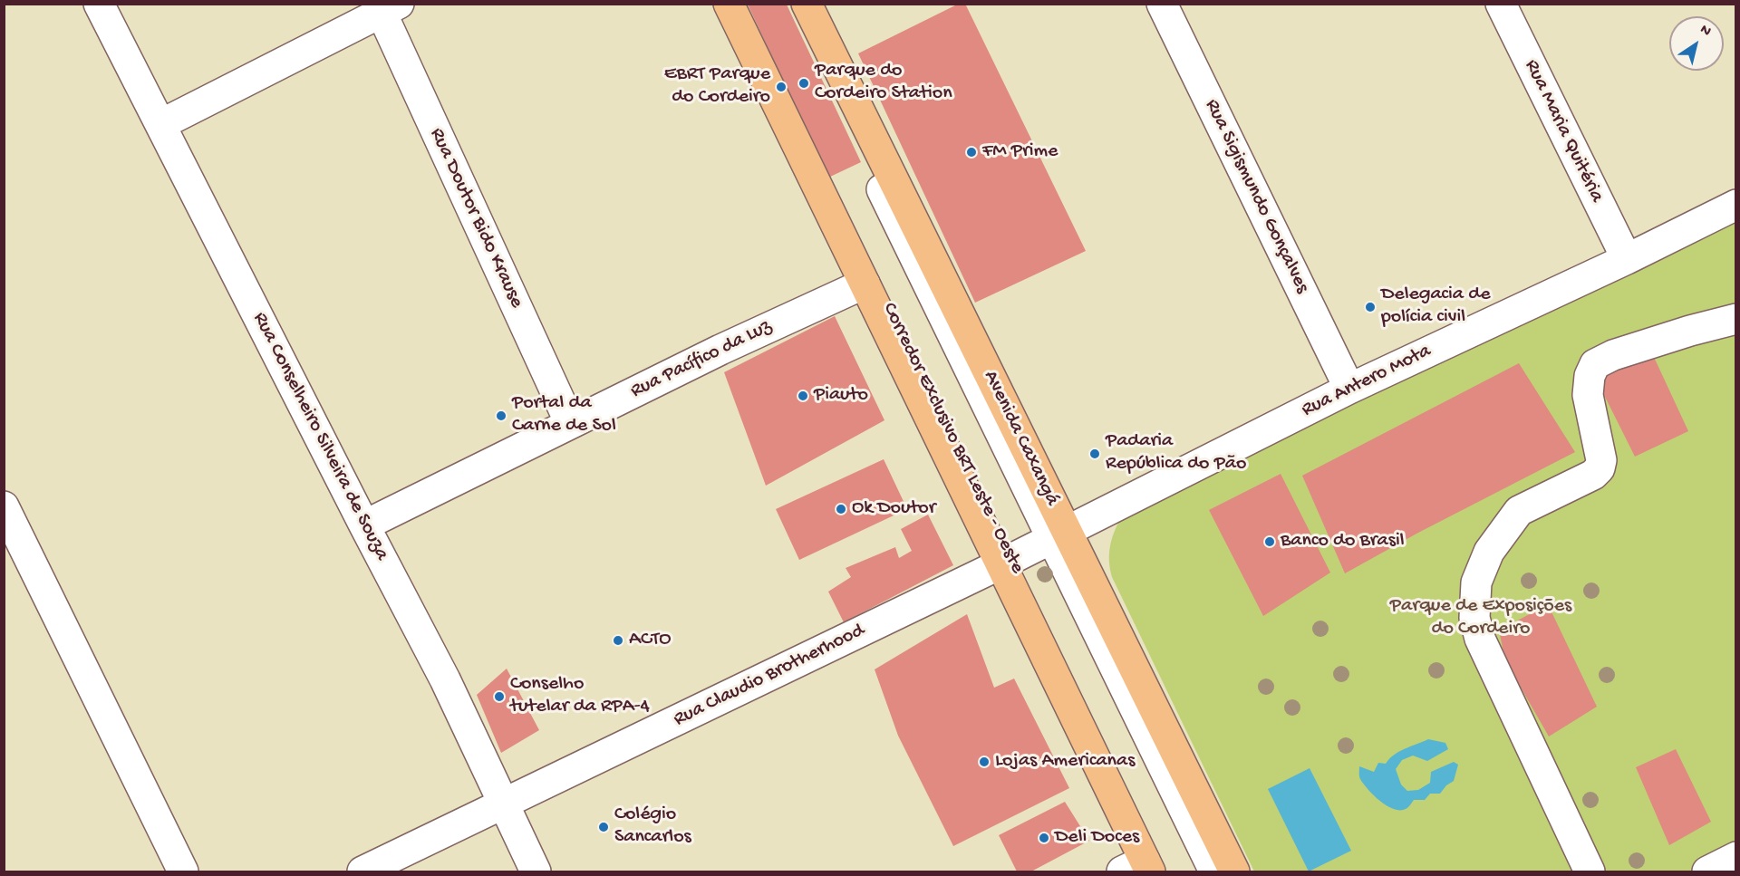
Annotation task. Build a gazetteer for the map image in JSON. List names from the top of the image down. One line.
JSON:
{"streets":{"main road":["Avenida Caxangá"],"street":["Rua Maria Quitéria","Rua Sigismundo Gonçalves","Rua Doutor Bido Krause","Rua Pacífico da Luz","Rua Antero Mota","Rua Conselheiro Silveira de Souza","Corredor Exclusivo BRT Leste - Oeste","Rua Claudio Brotherhood"]},"crossings":[["Rua Maria Quitéria","Rua Antero Mota"],["Rua Sigismundo Gonçalves","Rua Antero Mota"],["Rua Doutor Bido Krause","Rua Pacífico da Luz"],["Rua Pacífico da Luz","Rua Conselheiro Silveira de Souza"],["Rua Antero Mota","Corredor Exclusivo BRT Leste - Oeste"],["Rua Antero Mota","Avenida Caxangá"],["Rua Antero Mota","Rua Claudio Brotherhood"],["Rua Conselheiro Silveira de Souza","Rua Claudio Brotherhood"],["Corredor Exclusivo BRT Leste - Oeste","Rua Claudio Brotherhood"]],"parks":["Parque de Exposições do Cordeiro"],"places":["Parque do Cordeiro Station","EBRT Parque do Cordeiro","FM Prime","Delegacia de polícia civil","Piauto","Portal da Carne de Sol","Padaria República do Pão","Ok Doutor","Banco do Brasil","ACTO","Conselho tutelar da RPA-4","Lojas Americanas","Colégio Sancarlos","Deli Doces"],"north":"top right"}
